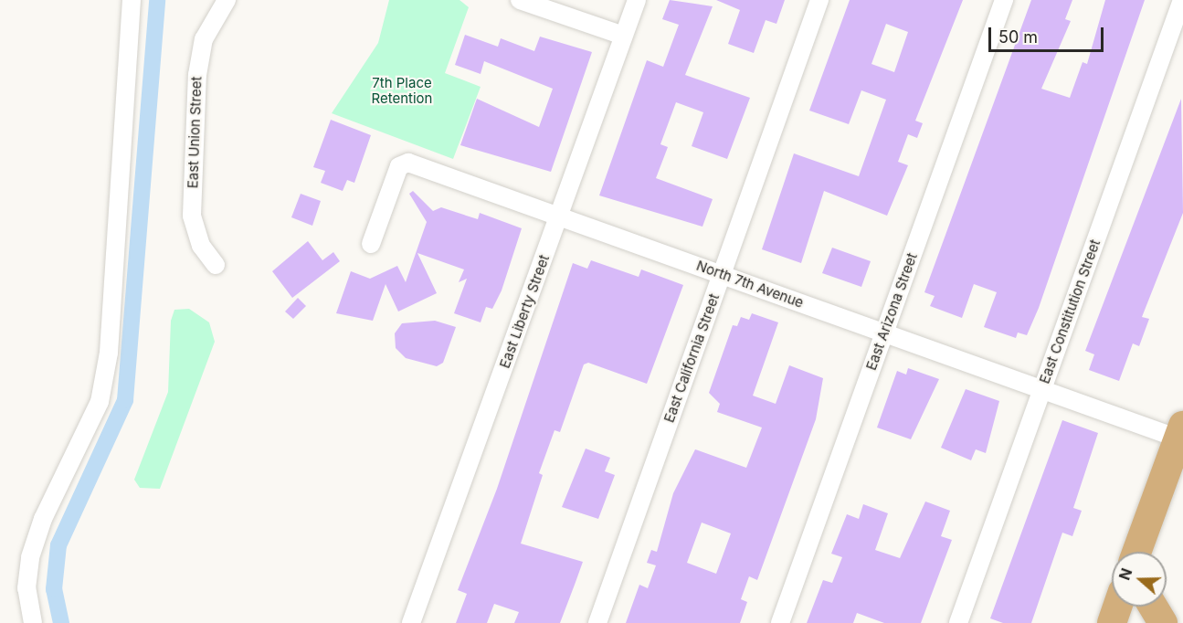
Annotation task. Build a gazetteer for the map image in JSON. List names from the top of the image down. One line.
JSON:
{"streets":{"street":["East Union Street","North 7th Avenue","East Liberty Street","East Arizona Street","East Constitution Street","East California Street"]},"crossings":[["North 7th Avenue","East Liberty Street"],["North 7th Avenue","East Arizona Street"],["North 7th Avenue","East Constitution Street"],["North 7th Avenue","East California Street"]],"parks":["7th Place Retention"],"scale_bar":"50 m","north":"left"}
